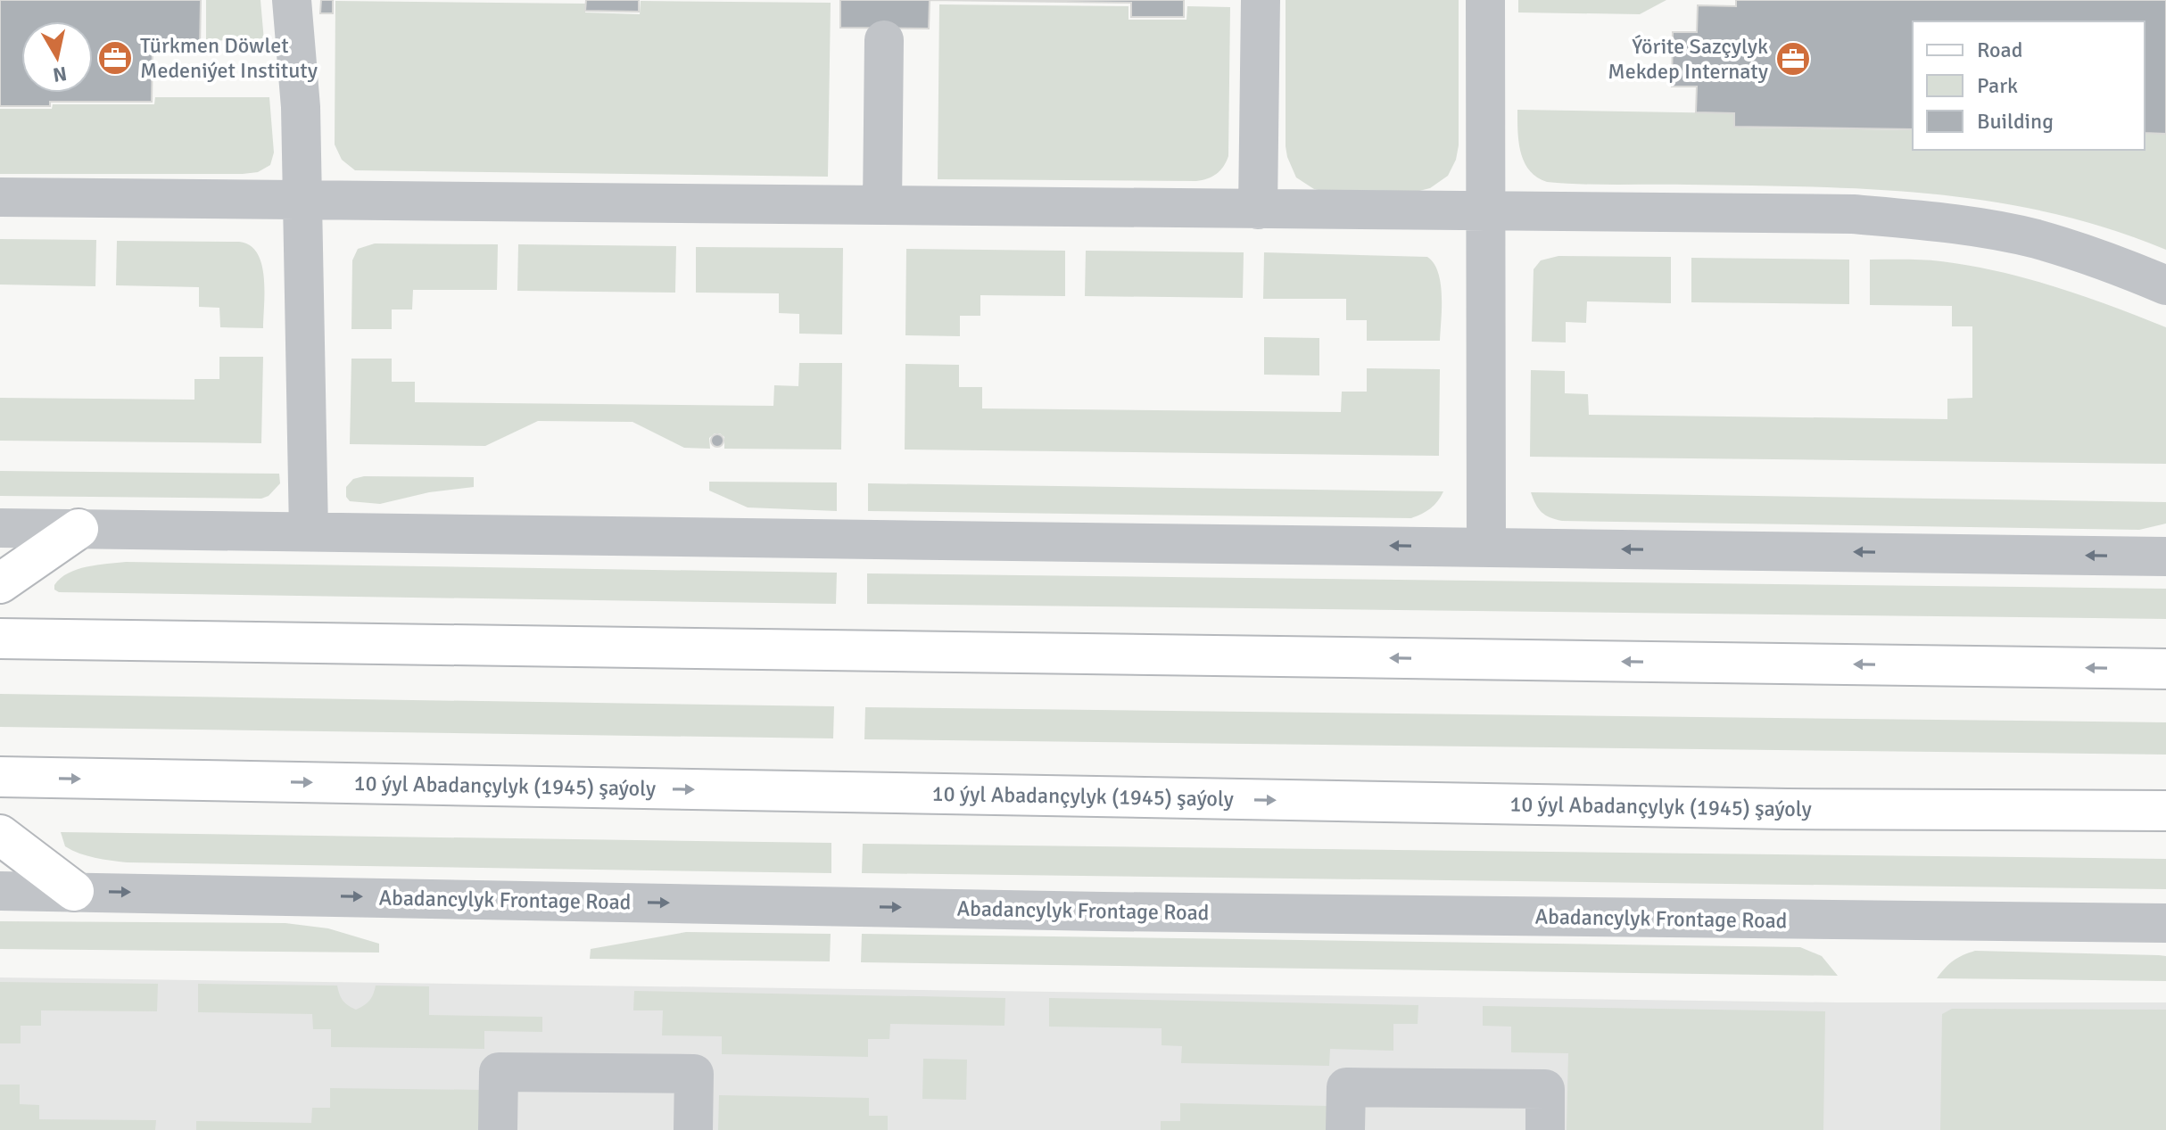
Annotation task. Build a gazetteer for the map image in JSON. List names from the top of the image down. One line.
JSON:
{"streets":{"main road":["10 ýyl Abadançylyk (1945) şaýoly"],"street":["Abadancylyk Frontage Road"]},"one_way":["Abadancylyk Frontage Road"],"places":{"office":["Türkmen Döwlet Medeniýet Instituty","Ýörite Sazçylyk Mekdep Internaty"]},"legend":["Road","Park","Building"],"north":"bottom"}
